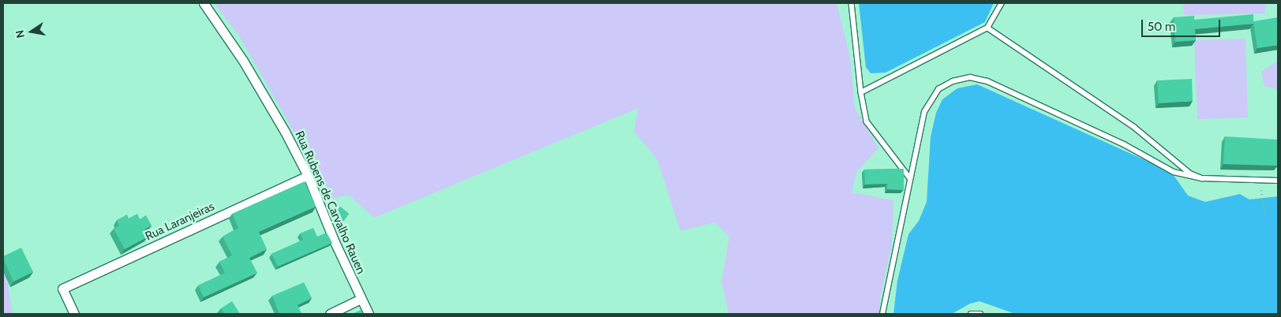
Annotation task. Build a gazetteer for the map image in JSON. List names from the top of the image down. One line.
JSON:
{"streets":{"street":["Rua Rubens de Carvalho Rauen","Rua Laranjeiras"]},"crossings":[["Rua Rubens de Carvalho Rauen","Rua Laranjeiras"]],"scale_bar":"50 m","north":"left"}
